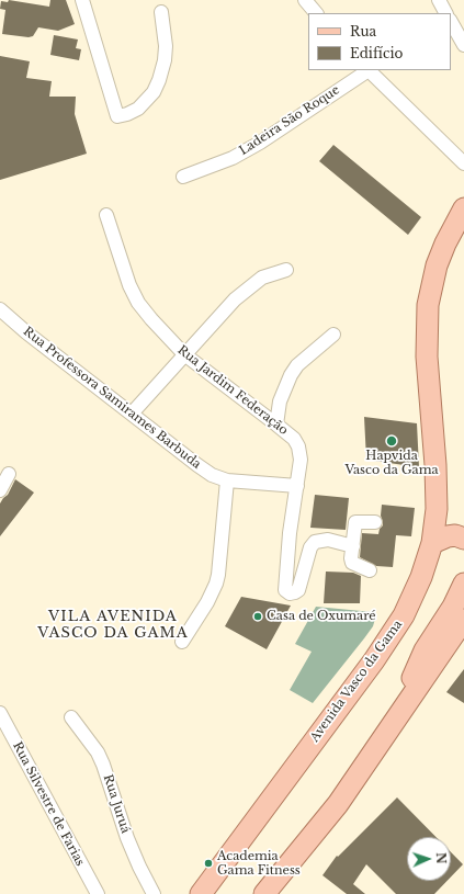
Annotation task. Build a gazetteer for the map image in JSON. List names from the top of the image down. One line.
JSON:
{"streets":{"main road":["Avenida Vasco da Gama"],"street":["Ladeira São Roque","Rua Jardim Federação","Rua Professora Samirames Barbuda","Rua Silvestre de Farias","Rua Juruá"]},"districts":["VILA AVENIDA VASCO DA GAMA"],"places":["Hapvida Vasco da Gama","Casa de Oxumaré","Academia Gama Fitness"],"legend":["Rua","Edifício"],"north":"right"}
